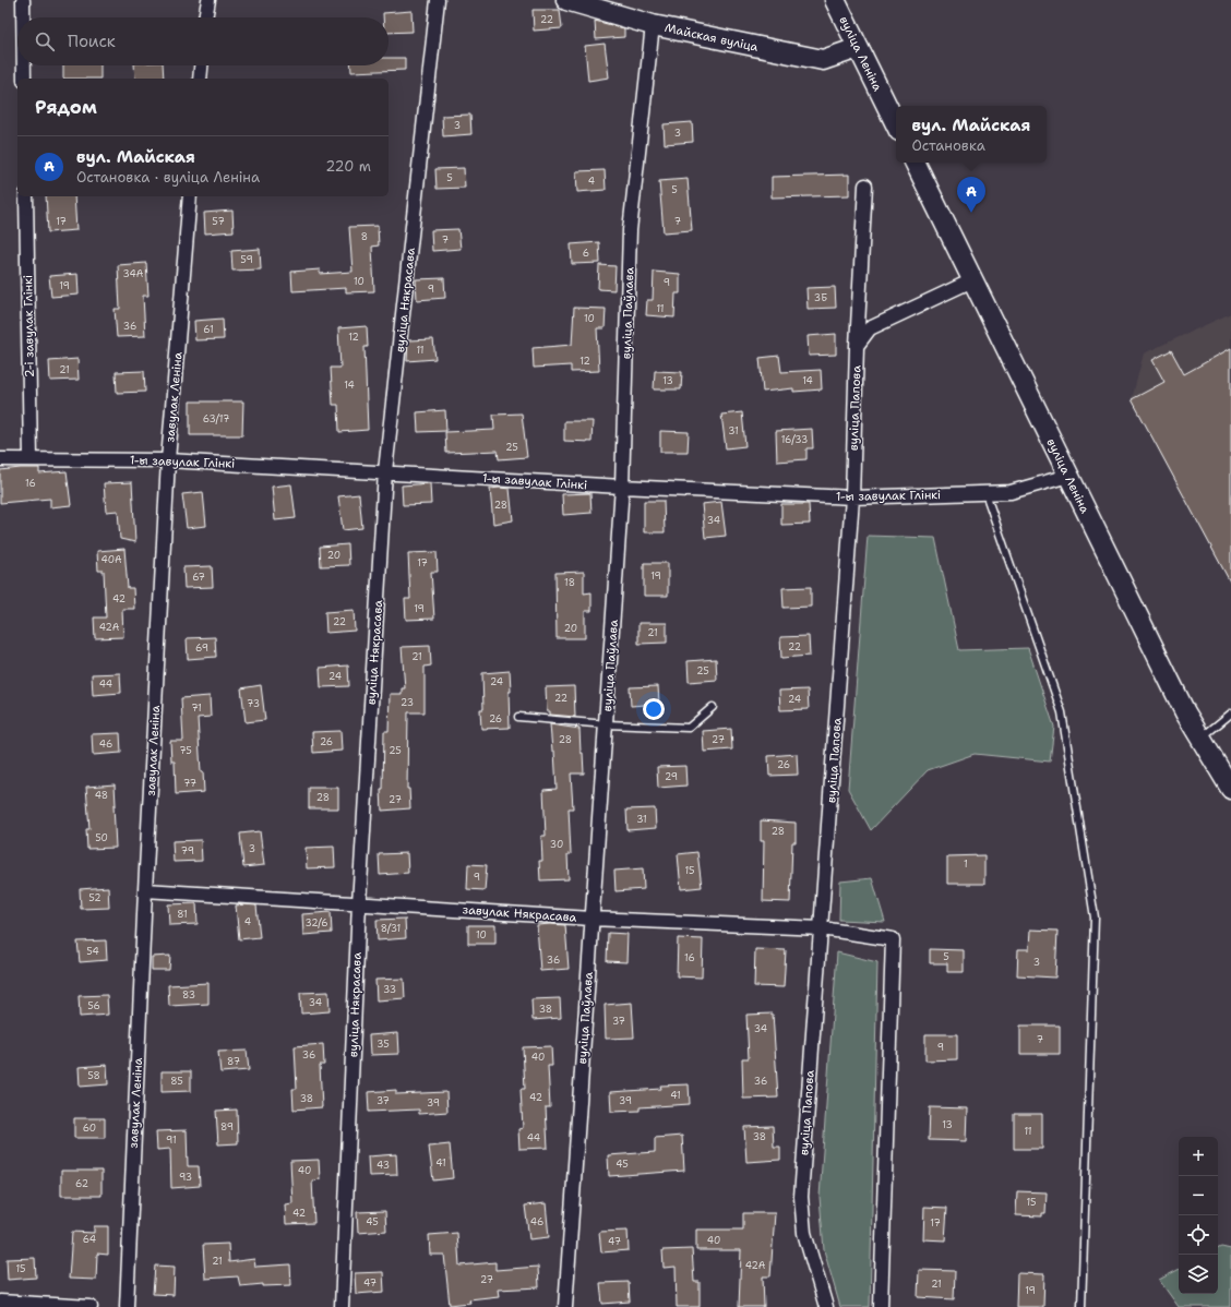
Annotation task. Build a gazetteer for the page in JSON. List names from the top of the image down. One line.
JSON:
{"streets":{"main road":["Майская вуліца","вуліца Леніна"],"street":["вуліца Някрасава","вуліца Паўлава","2-і завулак Глінкі","завулак Леніна","вуліца Папова","1-ы завулак Глінкі","завулак Някрасава"]},"crossings":[["Майская вуліца","вуліца Леніна"],["Майская вуліца","вуліца Паўлава"],["вуліца Леніна","1-ы завулак Глінкі"],["вуліца Някрасава","1-ы завулак Глінкі"],["вуліца Някрасава","завулак Някрасава"],["вуліца Паўлава","1-ы завулак Глінкі"],["вуліца Паўлава","завулак Някрасава"],["2-і завулак Глінкі","1-ы завулак Глінкі"],["завулак Леніна","1-ы завулак Глінкі"],["завулак Леніна","завулак Някрасава"],["вуліца Папова","1-ы завулак Глінкі"],["вуліца Папова","завулак Някрасава"]],"house_numbers":["22","3","3","5","4","5","17","57","7","8","7","6","59","34А","10","9","19","9","3Б","11","10","36","61","12","11","12","21","13","14","14","63/17","31","16/33","25","16","28","34","20","40А","17","19","67","18","42","19","22","42А","20","21","22","69","21","25","24","24","44","22","24","23","73","71","26","28","27","26","46","75","25","26","29","77","48","28","27","31","28","50","30","3","79","1","15","9","52","81","4","32/6","8/31","10","54","5","16","36","3","33","83","34","56","38","37","34","7","35","9","36","40","87","58","85","36","41","42","38","37","39","39","13","89","60","11","38","44","91","41","45","43","40","93","62","15","42","45","46","17","64","40","47","21","42А","15","27","47","21","19"],"page":{"search":"Поиск","heading":"Рядом","popup":["вул. Майская","Остановка"],"list":[{"mark":"A","name":"вул. Майская","note":"Остановка · вуліца Леніна","value":"220 m"}],"pins":"A","map_buttons":["+","−"]}}
